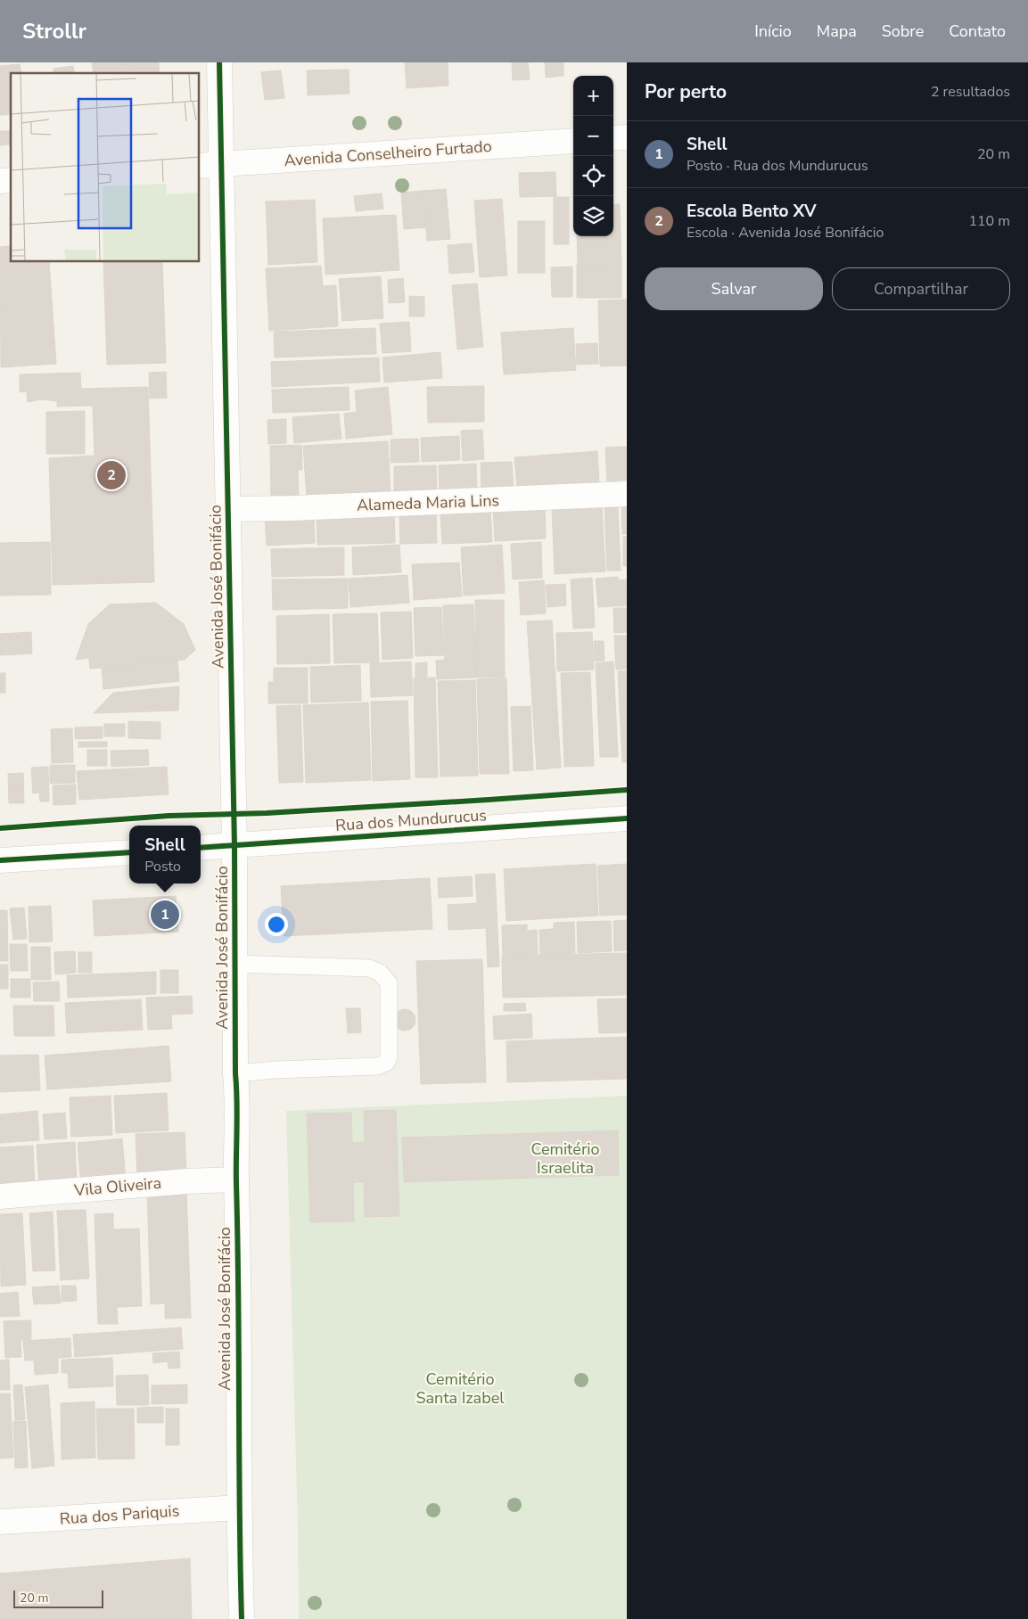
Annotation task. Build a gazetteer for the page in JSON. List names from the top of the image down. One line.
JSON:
{"streets":{"street":["Avenida Conselheiro Furtado","Alameda Maria Lins","Avenida José Bonifácio","Rua dos Mundurucus","Vila Oliveira","Rua dos Pariquis"]},"crossings":[["Avenida Conselheiro Furtado","Avenida José Bonifácio"],["Alameda Maria Lins","Avenida José Bonifácio"],["Avenida José Bonifácio","Rua dos Mundurucus"],["Avenida José Bonifácio","Vila Oliveira"],["Avenida José Bonifácio","Rua dos Pariquis"]],"parks":["Cemitério Israelita","Cemitério Santa Izabel"],"scale_bar":"20 m","page":{"header":"Strollr","nav":["Início","Mapa","Sobre","Contato"],"heading":["Por perto","2 resultados"],"map_buttons":["+","−"],"list":[{"mark":"1","name":"Shell","note":"Posto · Rua dos Mundurucus","value":"20 m"},{"mark":"2","name":"Escola Bento XV","note":"Escola · Avenida José Bonifácio","value":"110 m"}],"buttons":["Salvar","Compartilhar"],"pins":["2","1"],"popup":["Shell","Posto"],"scale":"20 m"}}
